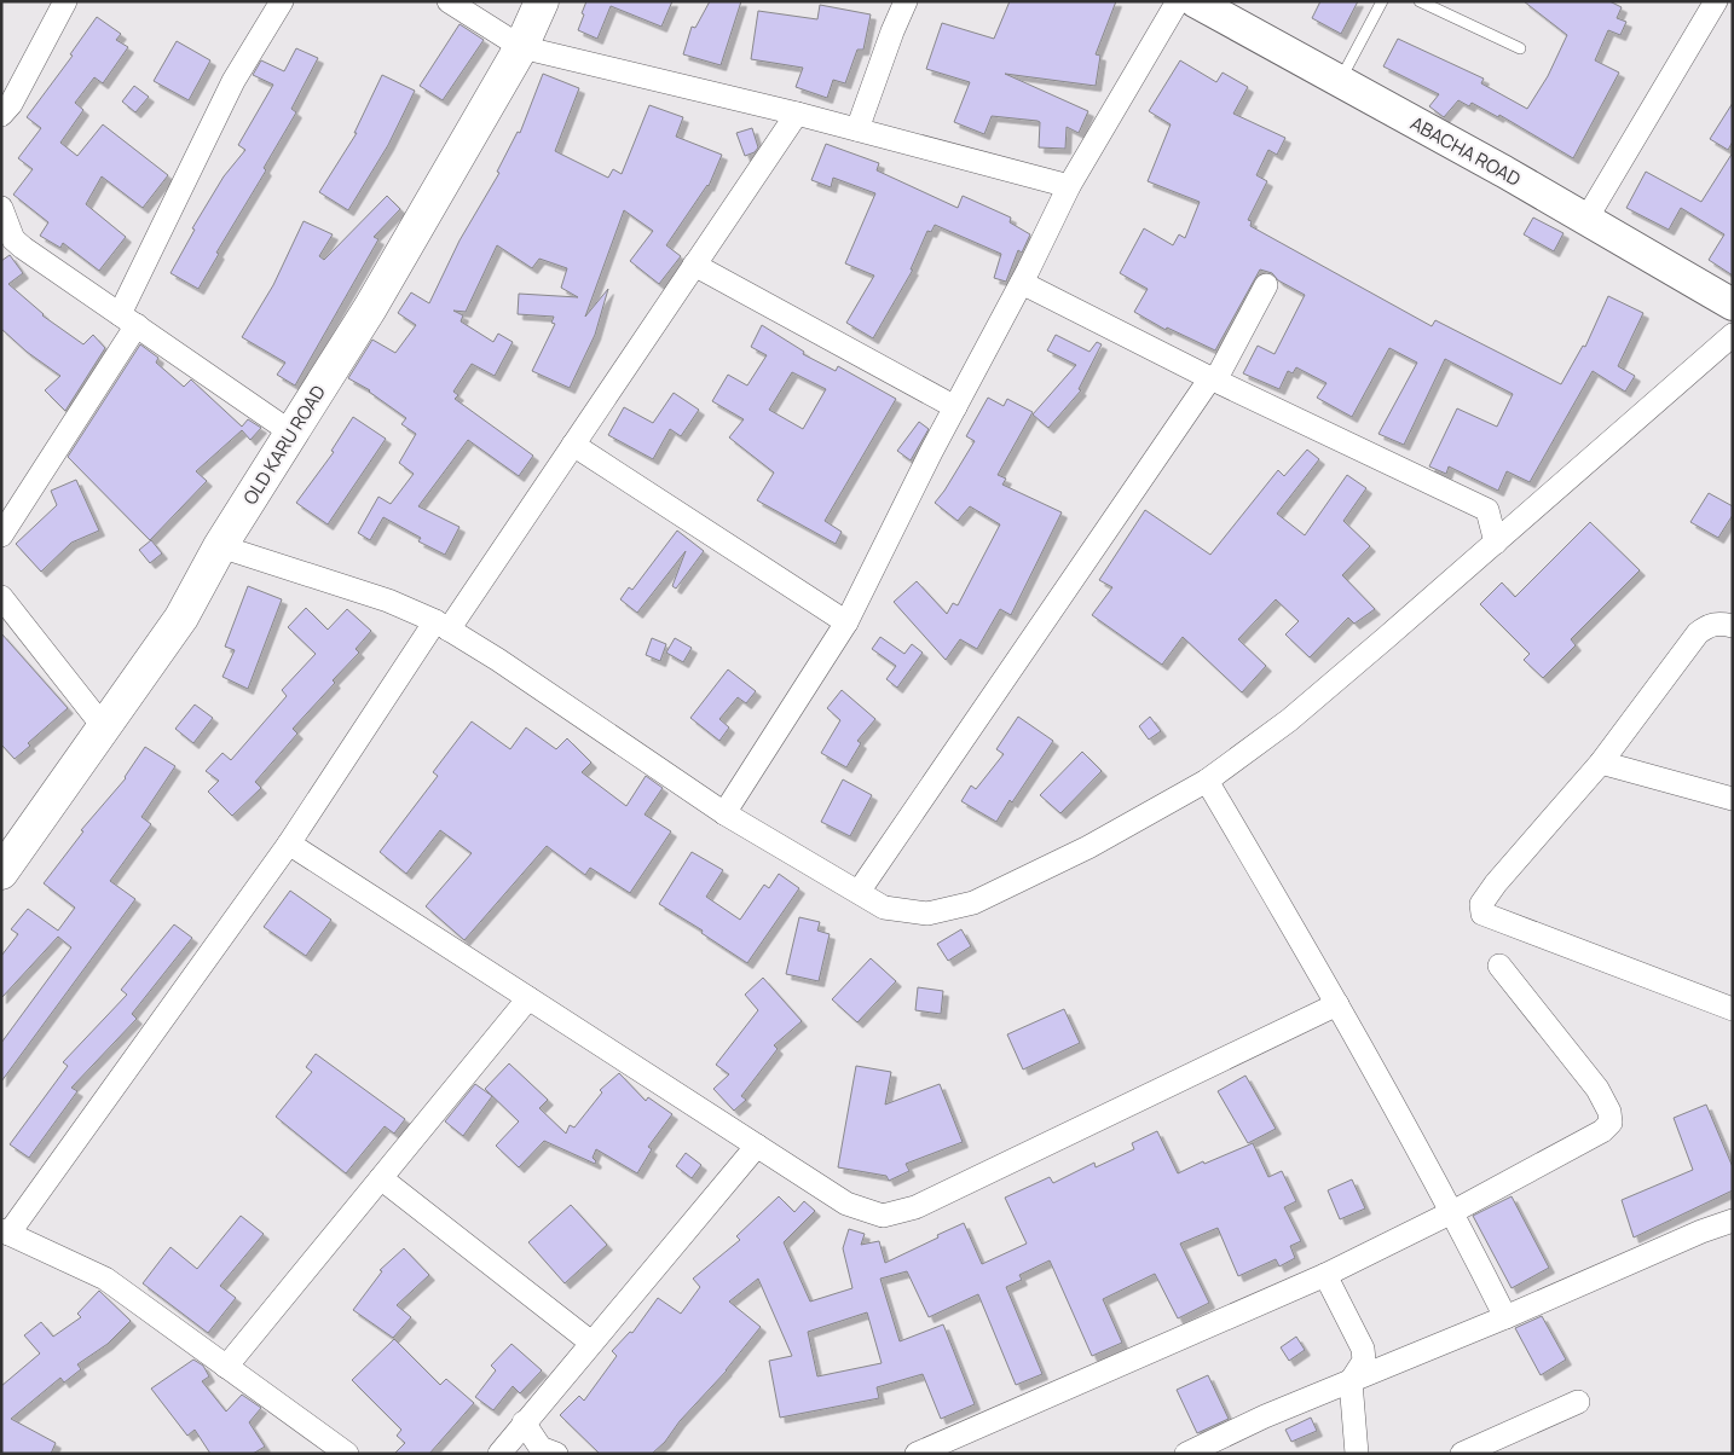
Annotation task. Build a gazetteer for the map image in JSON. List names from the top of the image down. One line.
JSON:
{"streets":{"main road":["OLD KARU ROAD"],"street":["ABACHA ROAD"]}}
